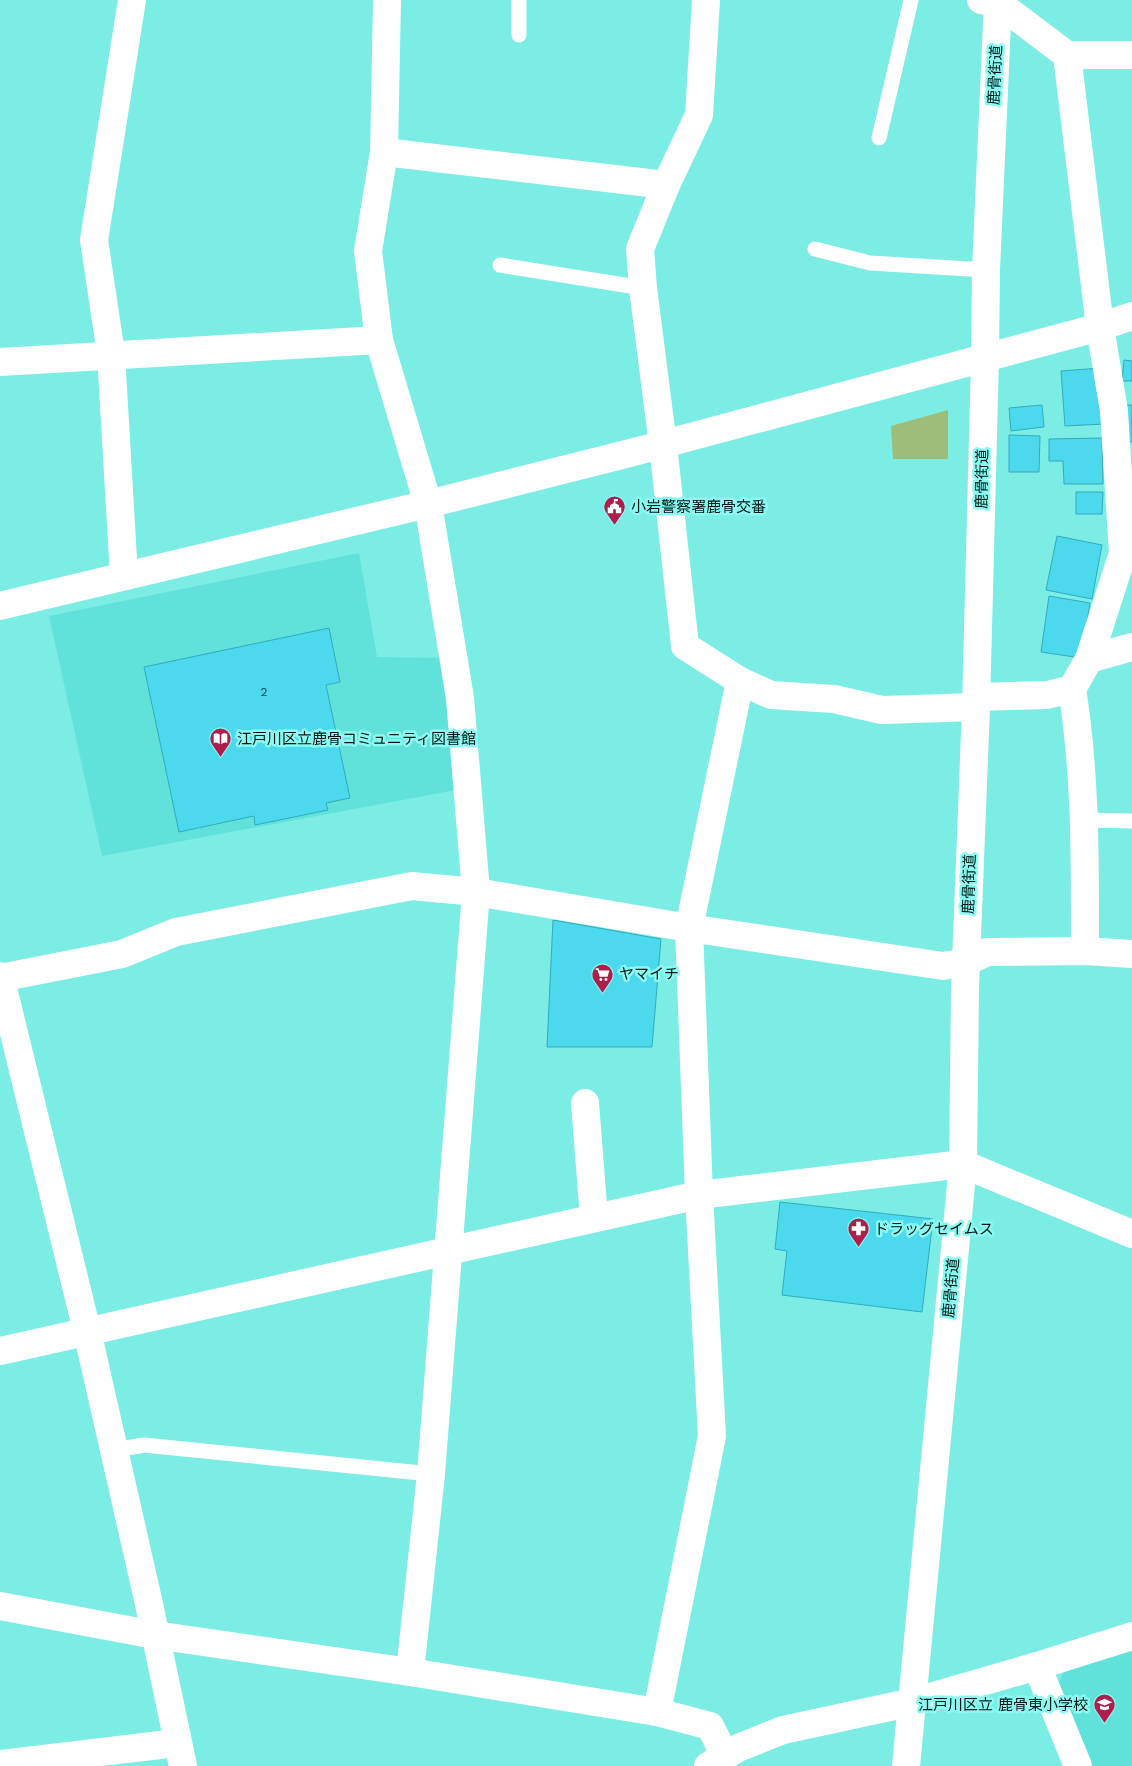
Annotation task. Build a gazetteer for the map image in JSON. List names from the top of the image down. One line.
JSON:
{"streets":{"street":["鹿骨街道"]},"places":{"public building":["小岩警察署鹿骨交番"],"library":["江戸川区立鹿骨コミュニティ図書館"],"supermarket":["ヤマイチ"],"pharmacy":["ドラッグセイムス"],"school or university":["江戸川区立 鹿骨東小学校"]},"house_numbers":["2"]}
